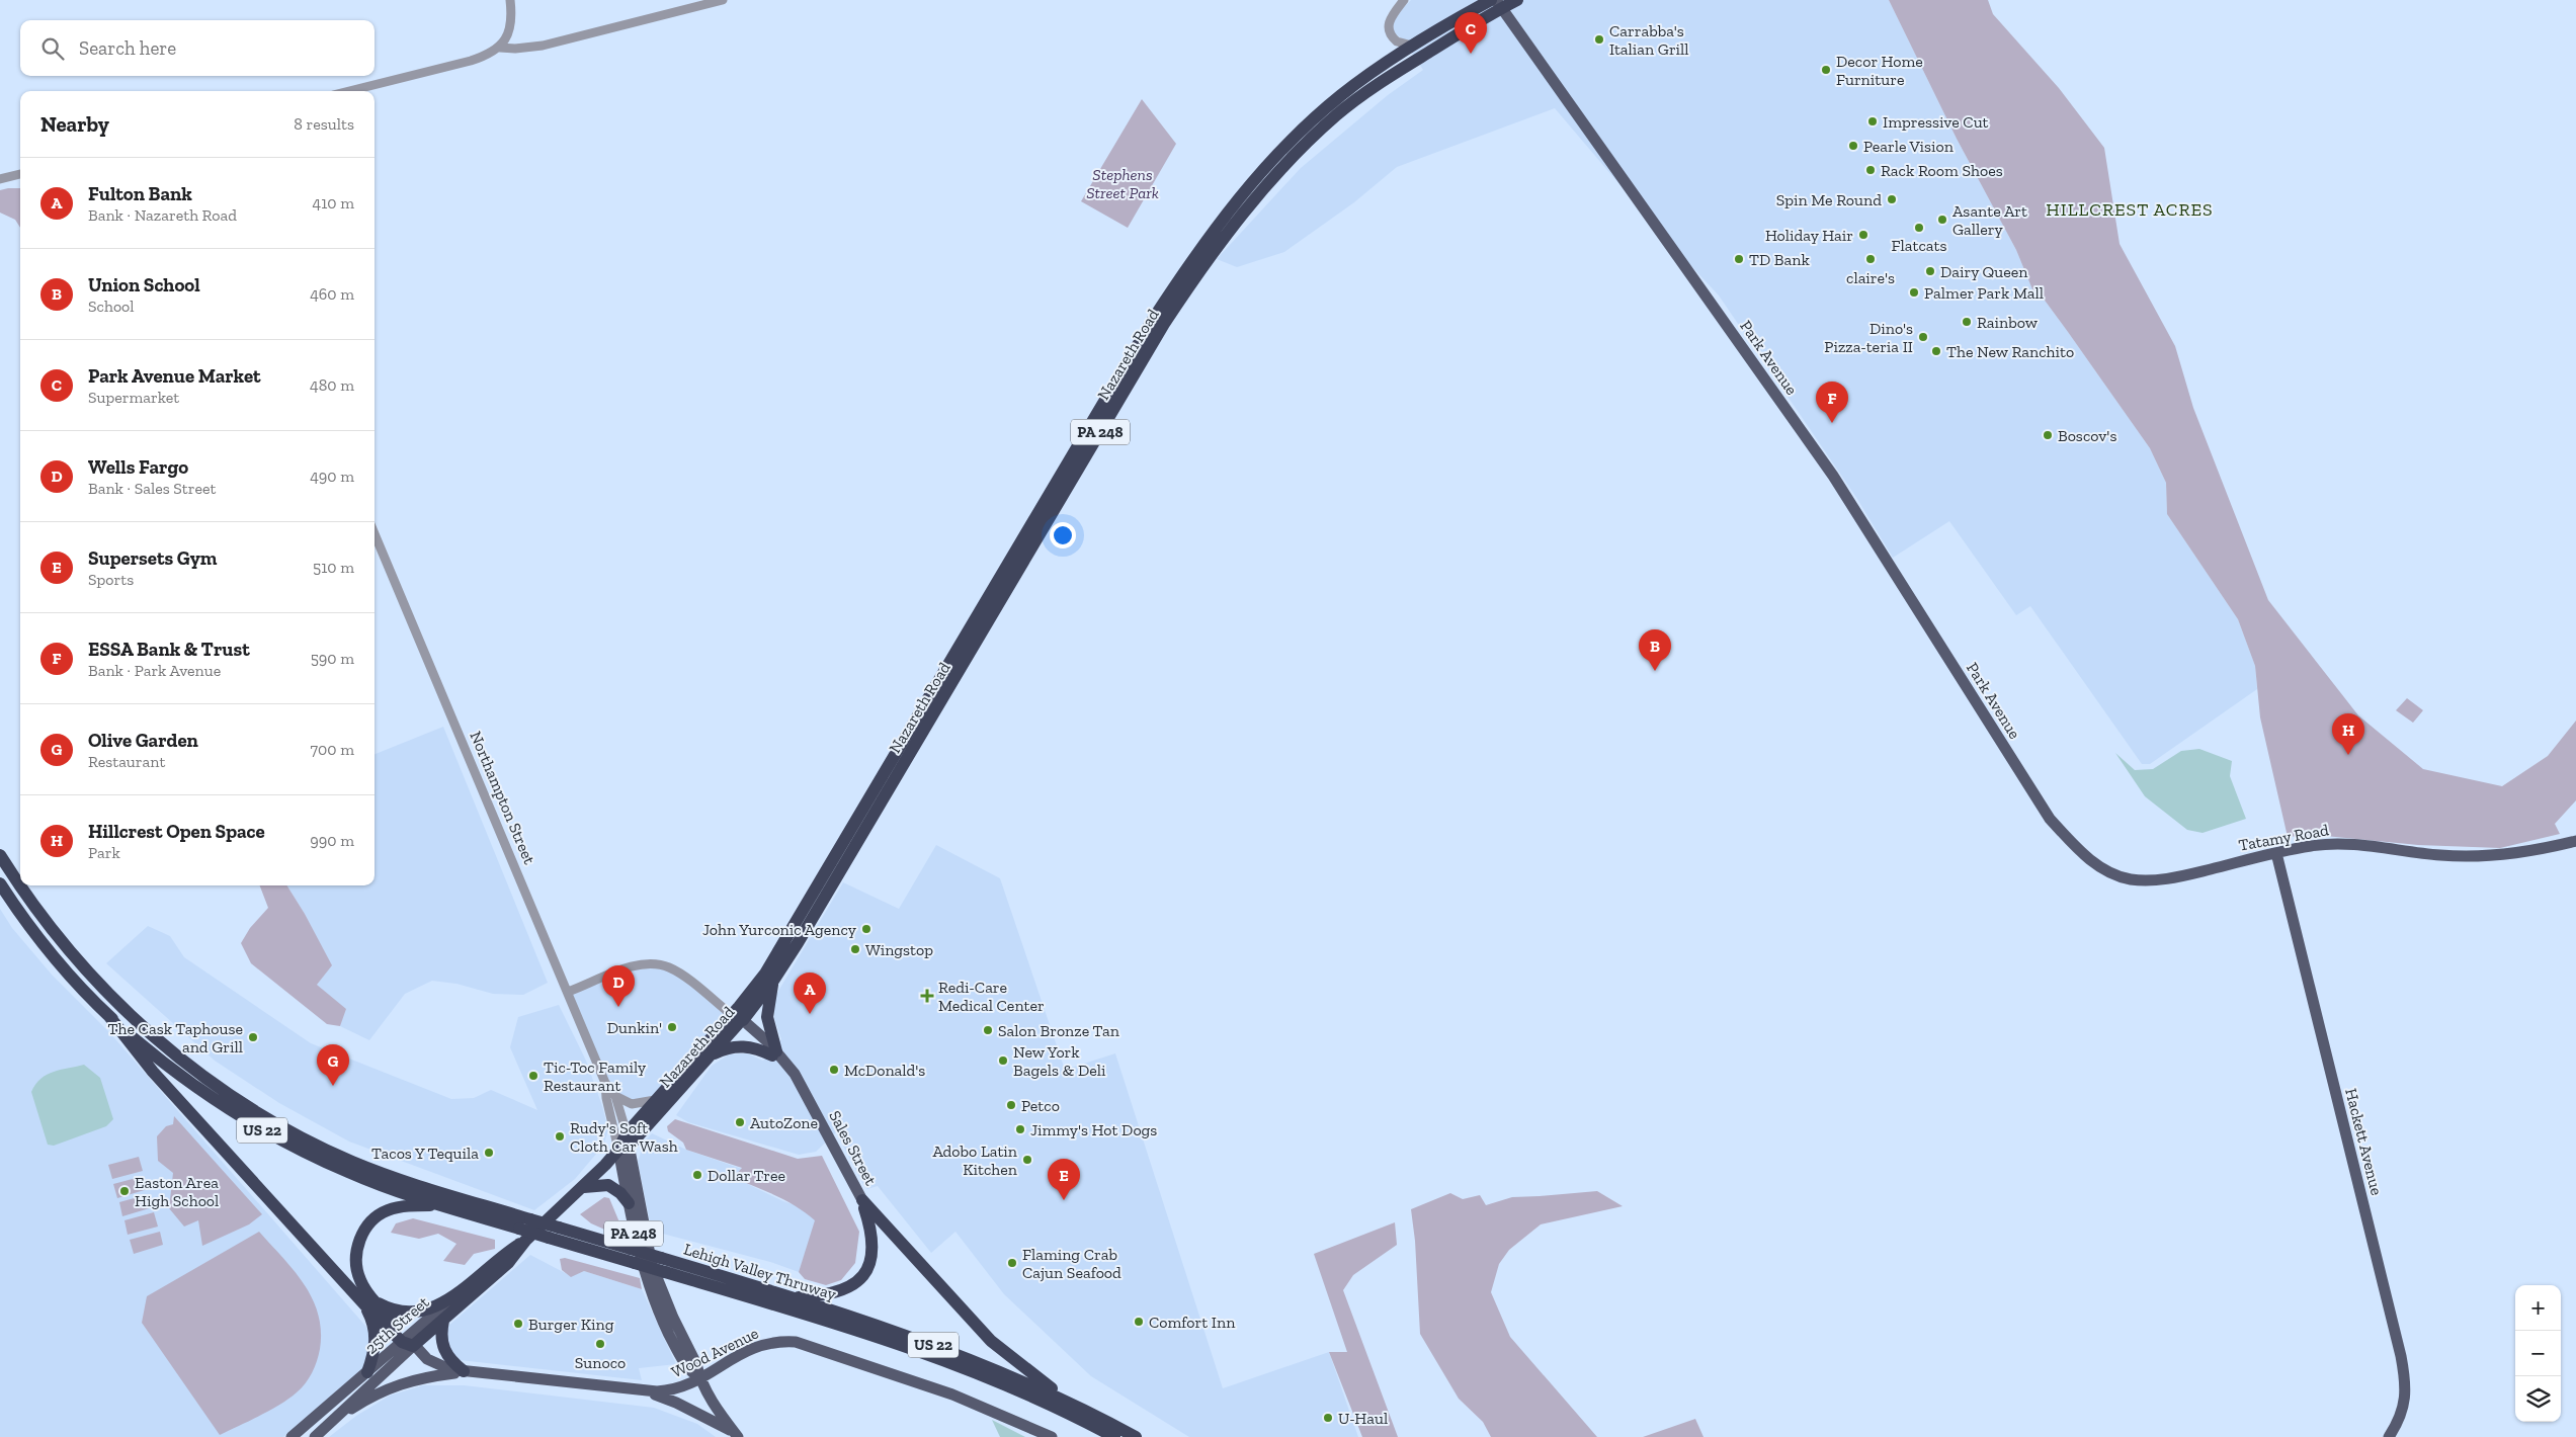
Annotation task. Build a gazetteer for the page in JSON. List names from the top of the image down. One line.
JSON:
{"streets":{"highway":["Nazareth Road","PA 248","US 22","Lehigh Valley Thruway","25th Street"],"main road":["Park Avenue","Northampton Street","Tatamy Road","Hackett Avenue","Sales Street","Wood Avenue"]},"crossings":[["Nazareth Road","Park Avenue"],["Nazareth Road","Northampton Street"],["Nazareth Road","Sales Street"],["Nazareth Road","25th Street"],["Park Avenue","Tatamy Road"],["Northampton Street","Sales Street"],["Northampton Street","25th Street"],["Northampton Street","Wood Avenue"],["Tatamy Road","Hackett Avenue"],["Lehigh Valley Thruway","25th Street"],["25th Street","Wood Avenue"]],"districts":["HILLCREST ACRES"],"parks":["Stephens Street Park"],"places":{"other":["Carrabba's Italian Grill","Decor Home Furniture","Impressive Cut","Pearle Vision","Rack Room Shoes","Spin Me Round","Asante Art Gallery","Flatcats","Holiday Hair","TD Bank","claire's","Dairy Queen","Palmer Park Mall","Rainbow","Dino's Pizza-teria II","The New Ranchito","Boscov's","John Yurconic Agency","Wingstop","Dunkin'","Salon Bronze Tan","The Cask Taphouse and Grill","New York Bagels & Deli","McDonald's","Tic-Toc Family Restaurant","Petco","AutoZone","Jimmy's Hot Dogs","Rudy's Soft Cloth Car Wash","Tacos Y Tequila","Adobo Latin Kitchen","Dollar Tree","Easton Area High School","Flaming Crab Cajun Seafood","Comfort Inn","Burger King","Sunoco","U-Haul"],"health":["Redi-Care Medical Center"]},"page":{"pins":["C","F","B","H","D","A","G","E"],"search":"Search here","heading":["Nearby","8 results"],"list":[{"mark":"A","name":"Fulton Bank","note":"Bank · Nazareth Road","value":"410 m"},{"mark":"B","name":"Union School","note":"School","value":"460 m"},{"mark":"C","name":"Park Avenue Market","note":"Supermarket","value":"480 m"},{"mark":"D","name":"Wells Fargo","note":"Bank · Sales Street","value":"490 m"},{"mark":"E","name":"Supersets Gym","note":"Sports","value":"510 m"},{"mark":"F","name":"ESSA Bank & Trust","note":"Bank · Park Avenue","value":"590 m"},{"mark":"G","name":"Olive Garden","note":"Restaurant","value":"700 m"},{"mark":"H","name":"Hillcrest Open Space","note":"Park","value":"990 m"}],"map_buttons":["+","−"]}}
